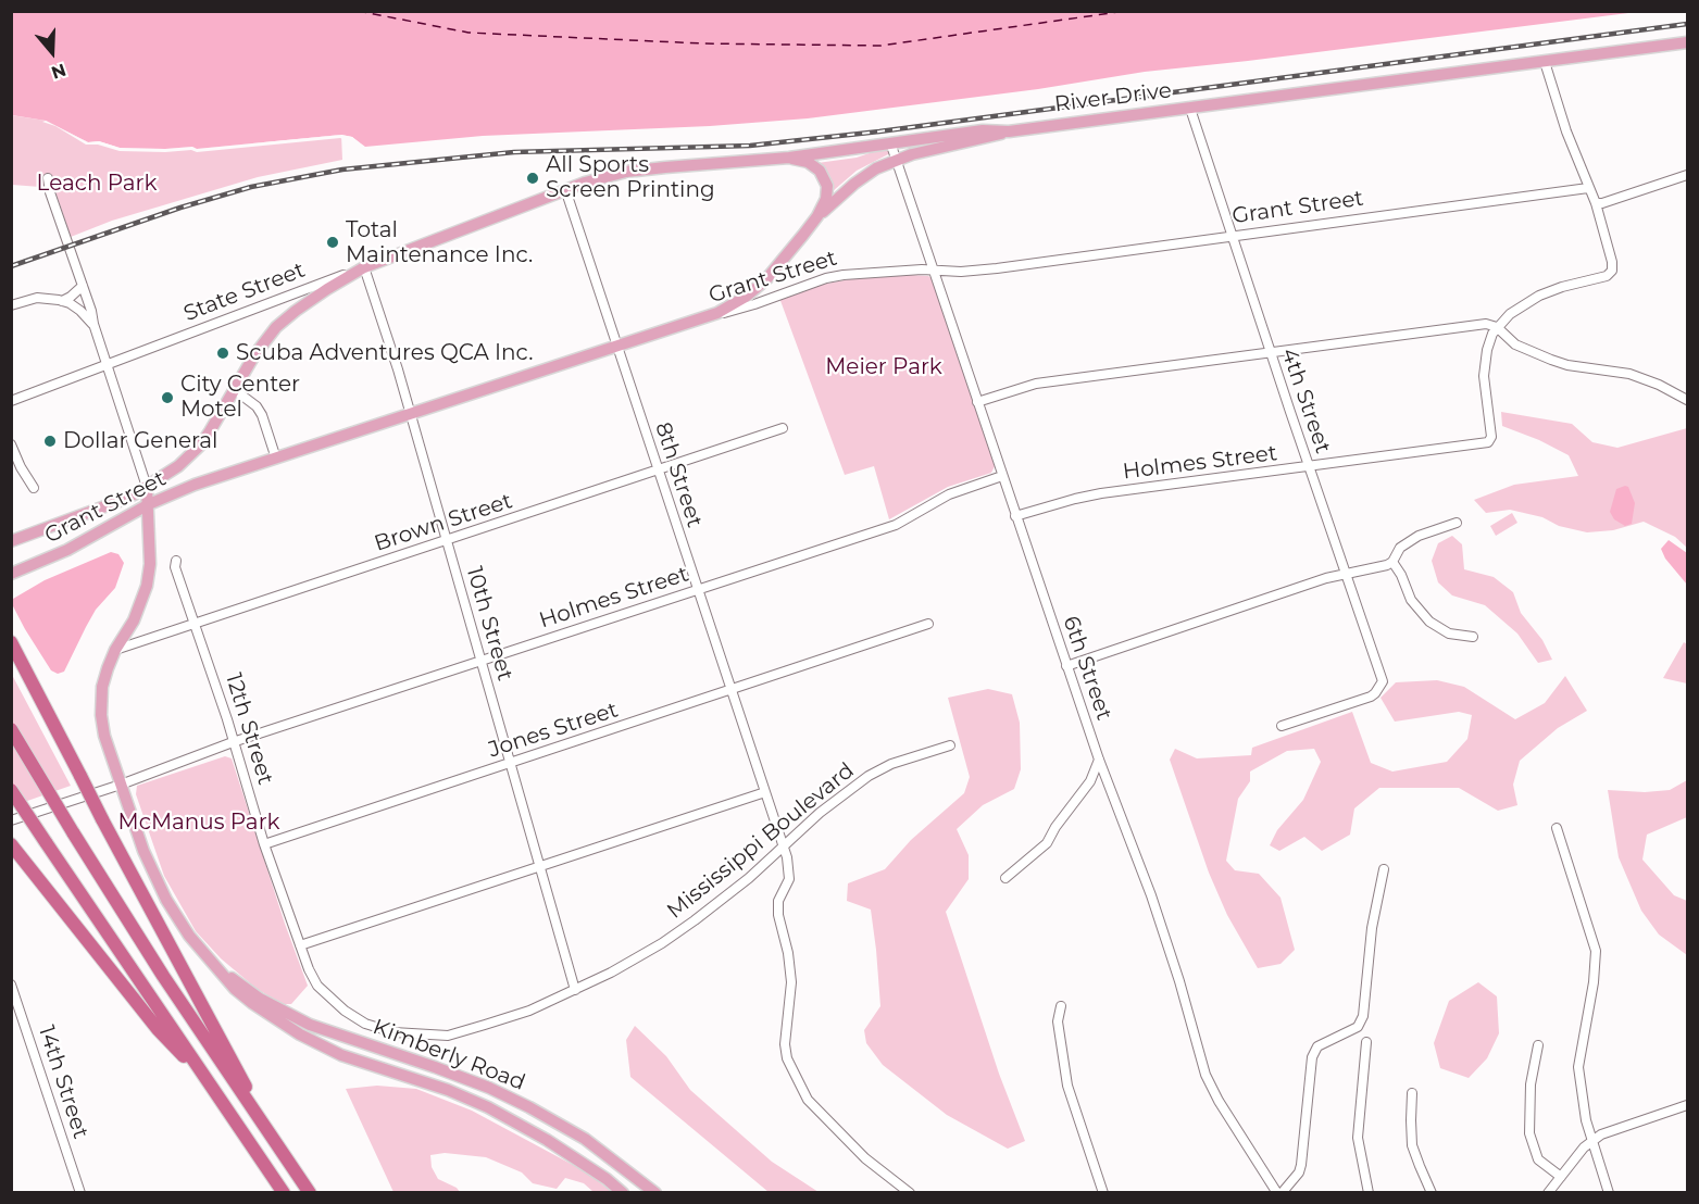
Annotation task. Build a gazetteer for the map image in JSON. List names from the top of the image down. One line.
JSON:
{"streets":{"main road":["River Drive","Grant Street","State Street","Kimberly Road"],"street":["4th Street","Holmes Street","8th Street","Brown Street","10th Street","6th Street","12th Street","Jones Street","Mississippi Boulevard","14th Street"]},"crossings":[["River Drive","State Street"],["River Drive","4th Street"],["River Drive","8th Street"],["River Drive","6th Street"],["Grant Street","State Street"],["Grant Street","4th Street"],["Grant Street","8th Street"],["Grant Street","10th Street"],["Grant Street","6th Street"],["Grant Street","Kimberly Road"],["State Street","8th Street"],["State Street","10th Street"],["4th Street","Holmes Street"],["Holmes Street","8th Street"],["Holmes Street","10th Street"],["Holmes Street","6th Street"],["Holmes Street","12th Street"],["8th Street","Brown Street"],["8th Street","Jones Street"],["8th Street","Mississippi Boulevard"],["Brown Street","10th Street"],["Brown Street","12th Street"],["Brown Street","Kimberly Road"],["10th Street","Jones Street"],["10th Street","Mississippi Boulevard"],["12th Street","Jones Street"],["12th Street","Mississippi Boulevard"]],"parks":["Leach Park","Meier Park","McManus Park"],"places":["All Sports Screen Printing","Total Maintenance Inc.","Scuba Adventures QCA Inc.","City Center Motel","Dollar General"],"north":"bottom"}
